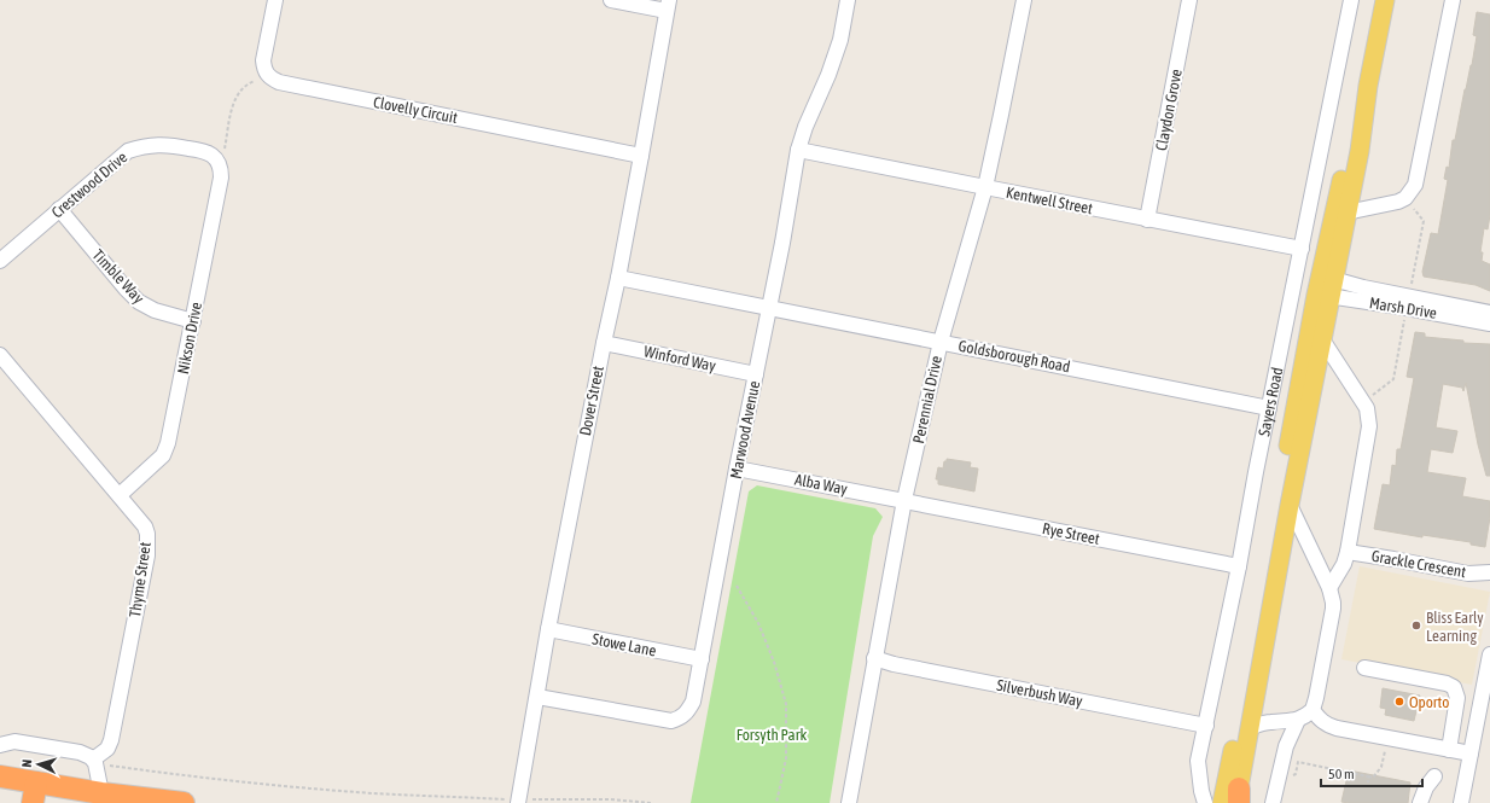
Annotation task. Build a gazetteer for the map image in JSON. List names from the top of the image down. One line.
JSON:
{"streets":{"main road":["Sayers Road"],"street":["Clovelly Circuit","Claydon Grove","Crestwood Drive","Kentwell Street","Timble Way","Marsh Drive","Nikson Drive","Goldsborough Road","Winford Way","Perennial Drive","Dover Street","Marwood Avenue","Alba Way","Rye Street","Grackle Crescent","Thyme Street","Stowe Lane","Silverbush Way"]},"crossings":[["Clovelly Circuit","Dover Street"],["Claydon Grove","Kentwell Street"],["Crestwood Drive","Timble Way"],["Crestwood Drive","Nikson Drive"],["Kentwell Street","Perennial Drive"],["Kentwell Street","Sayers Road"],["Kentwell Street","Marwood Avenue"],["Timble Way","Nikson Drive"],["Marsh Drive","Sayers Road"],["Nikson Drive","Thyme Street"],["Goldsborough Road","Perennial Drive"],["Goldsborough Road","Dover Street"],["Goldsborough Road","Sayers Road"],["Goldsborough Road","Marwood Avenue"],["Winford Way","Dover Street"],["Winford Way","Marwood Avenue"],["Perennial Drive","Alba Way"],["Perennial Drive","Rye Street"],["Perennial Drive","Silverbush Way"],["Dover Street","Marwood Avenue"],["Dover Street","Stowe Lane"],["Sayers Road","Rye Street"],["Sayers Road","Silverbush Way"],["Marwood Avenue","Alba Way"],["Marwood Avenue","Stowe Lane"],["Alba Way","Rye Street"]],"parks":["Forsyth Park"],"places":["Bliss Early Learning","Oporto"],"scale_bar":"50 m","north":"left"}
